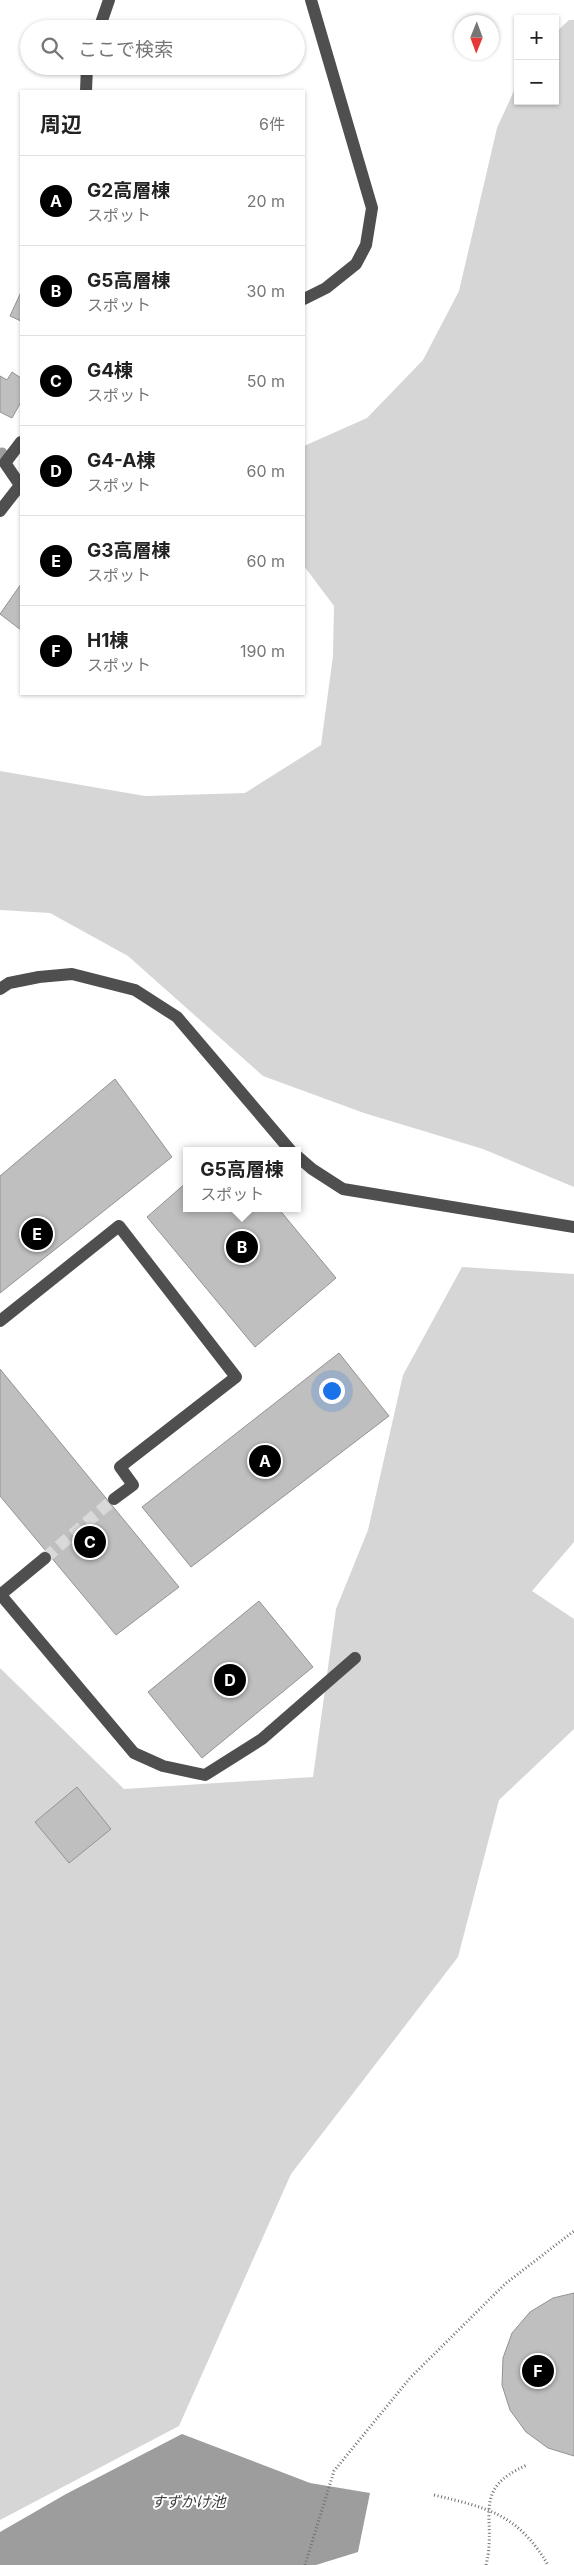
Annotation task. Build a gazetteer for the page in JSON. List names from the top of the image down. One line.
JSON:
{"water":["すずかけ池"],"north":"bottom","page":{"map_buttons":["+","−"],"search":"ここで検索","heading":["周辺","6件"],"list":[{"mark":"A","name":"G2高層棟","note":"スポット","value":"20 m"},{"mark":"B","name":"G5高層棟","note":"スポット","value":"30 m"},{"mark":"C","name":"G4棟","note":"スポット","value":"50 m"},{"mark":"D","name":"G4-A棟","note":"スポット","value":"60 m"},{"mark":"E","name":"G3高層棟","note":"スポット","value":"60 m"},{"mark":"F","name":"H1棟","note":"スポット","value":"190 m"}],"popup":["G5高層棟","スポット"],"pins":["E","B","A","C","D","F"]}}
